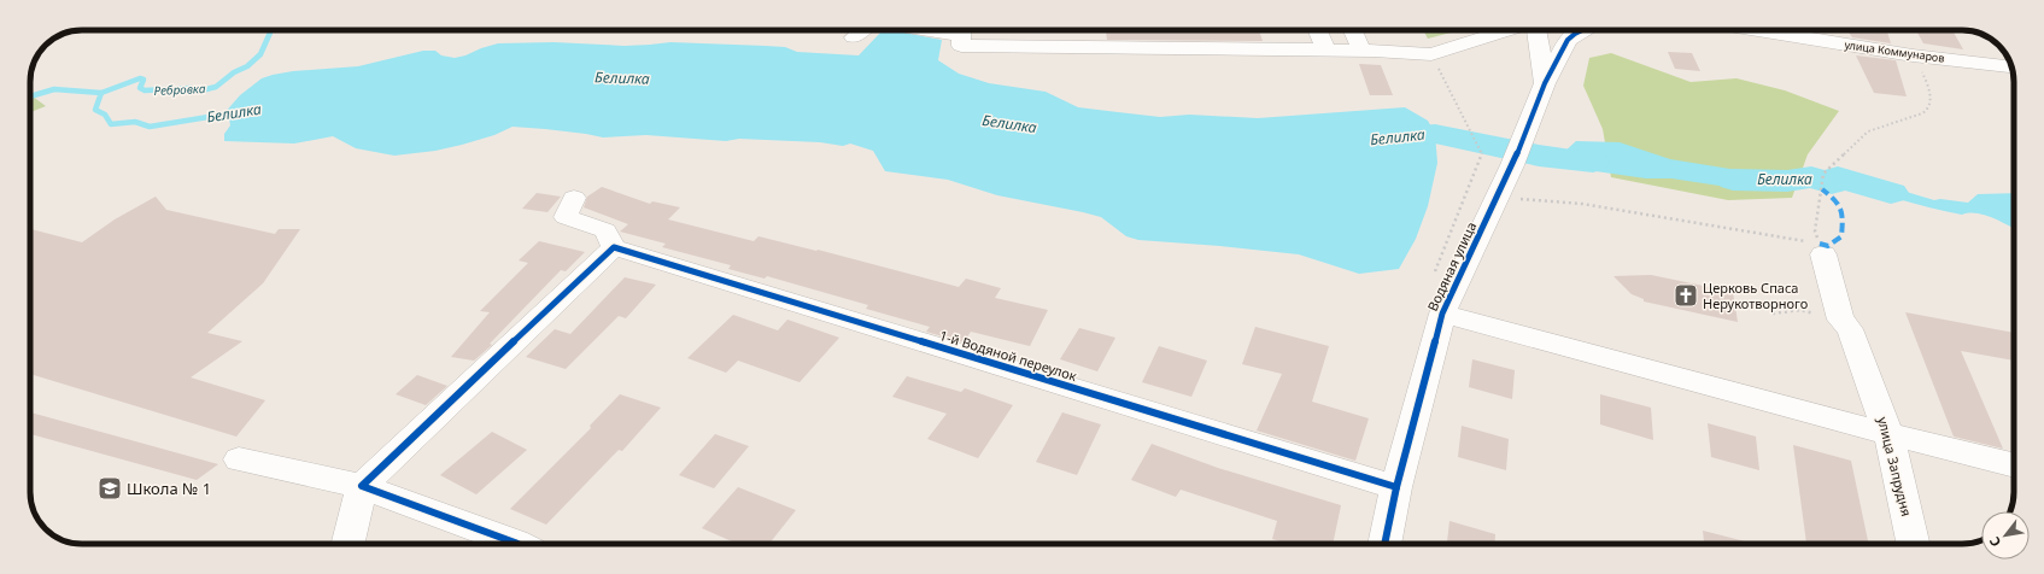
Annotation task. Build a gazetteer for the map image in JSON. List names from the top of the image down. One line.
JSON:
{"streets":{"street":["улица Коммунаров","Водяная улица","1-й Водяной переулок","улица Запрудня"]},"crossings":[["Водяная улица","1-й Водяной переулок"]],"water":["Белилка","Ребровка"],"places":{"church":["Церковь Спаса Нерукотворного"],"school or university":["Школа № 1"]},"north":"bottom left"}
